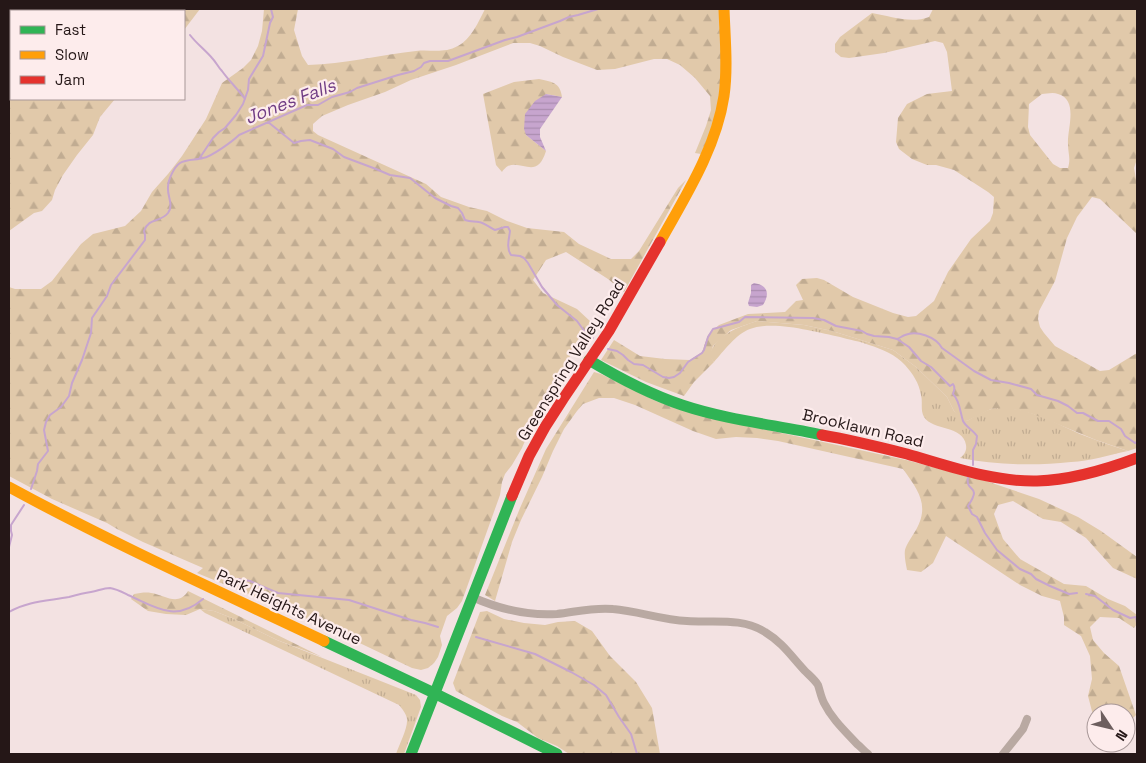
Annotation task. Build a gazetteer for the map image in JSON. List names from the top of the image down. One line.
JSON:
{"streets":{"main road":["Greenspring Valley Road","Brooklawn Road","Park Heights Avenue"]},"crossings":[["Greenspring Valley Road","Brooklawn Road"],["Greenspring Valley Road","Park Heights Avenue"]],"water":["Jones Falls"],"legend":["Fast","Slow","Jam"],"north":"bottom right"}
